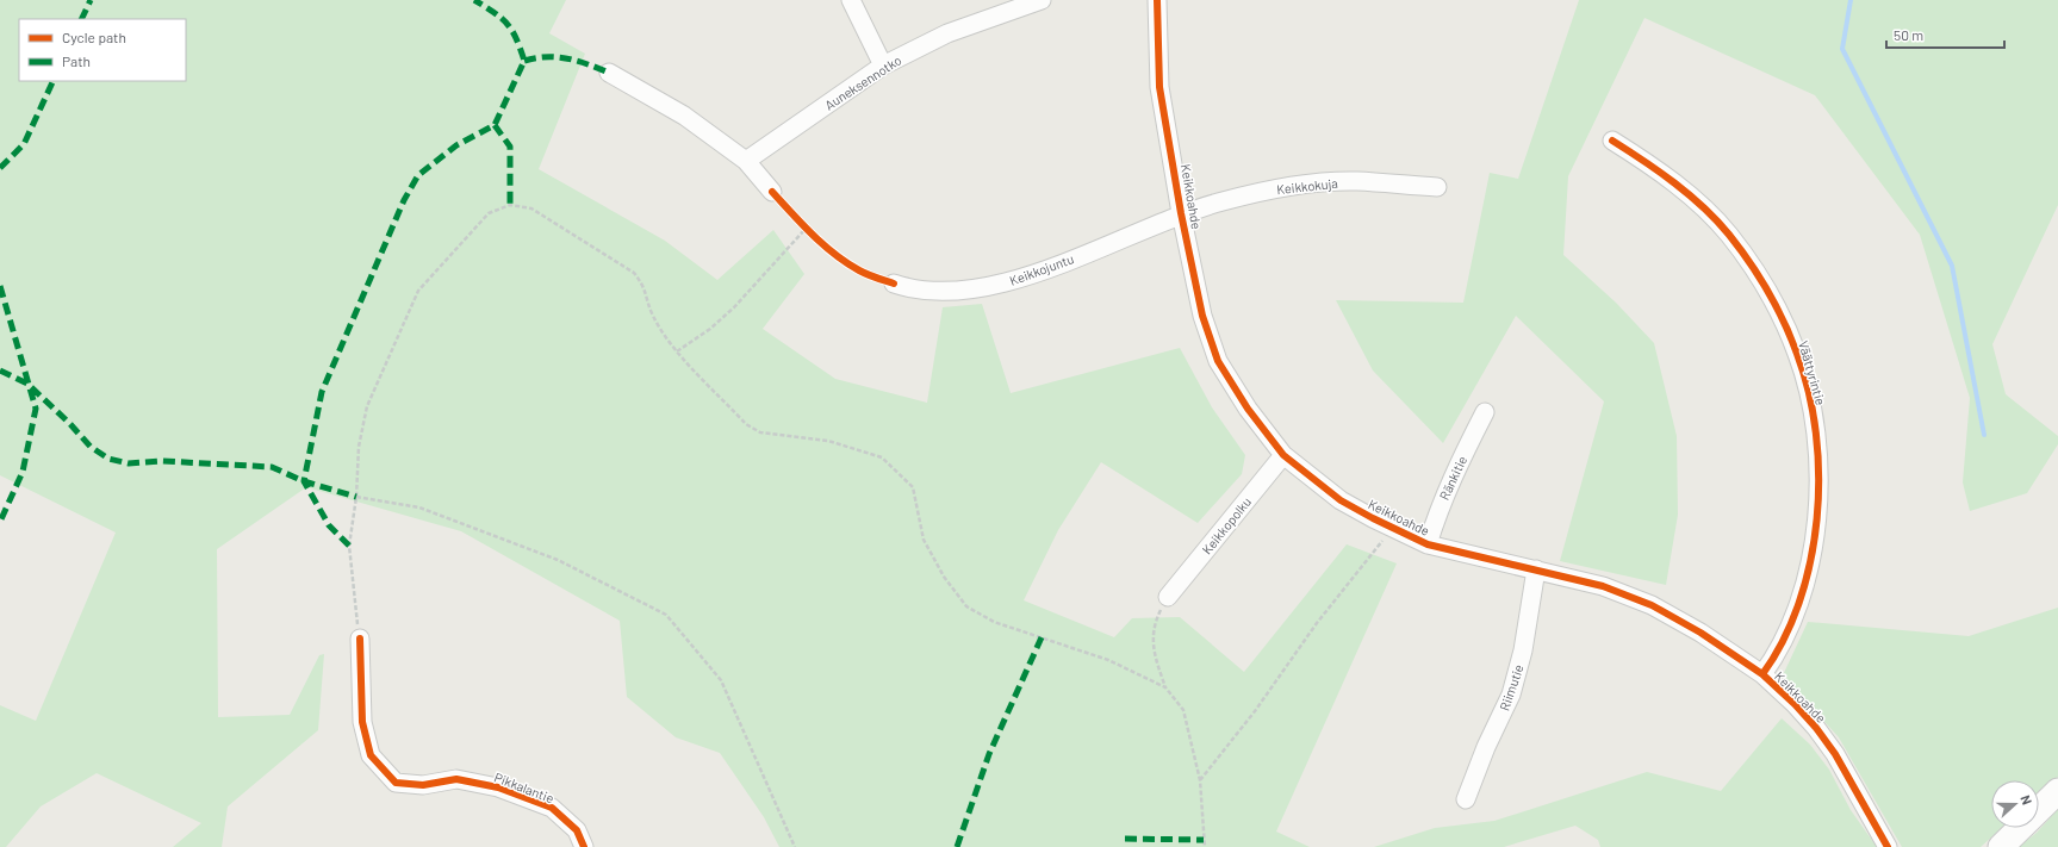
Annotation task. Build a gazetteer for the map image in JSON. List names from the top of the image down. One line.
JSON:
{"streets":{"street":["Auneksennotko","Keikkokuja","Keikkoahde","Keikkojuntu","Väättyrintie","Ränkitie","Keikkopolku","Riimutie","Pikkalantie"]},"crossings":[["Keikkokuja","Keikkoahde"],["Keikkokuja","Keikkojuntu"],["Keikkoahde","Keikkojuntu"],["Keikkoahde","Väättyrintie"],["Keikkoahde","Ränkitie"],["Keikkoahde","Keikkopolku"],["Keikkoahde","Riimutie"]],"legend":["Cycle path","Path"],"scale_bar":"50 m","north":"right"}
